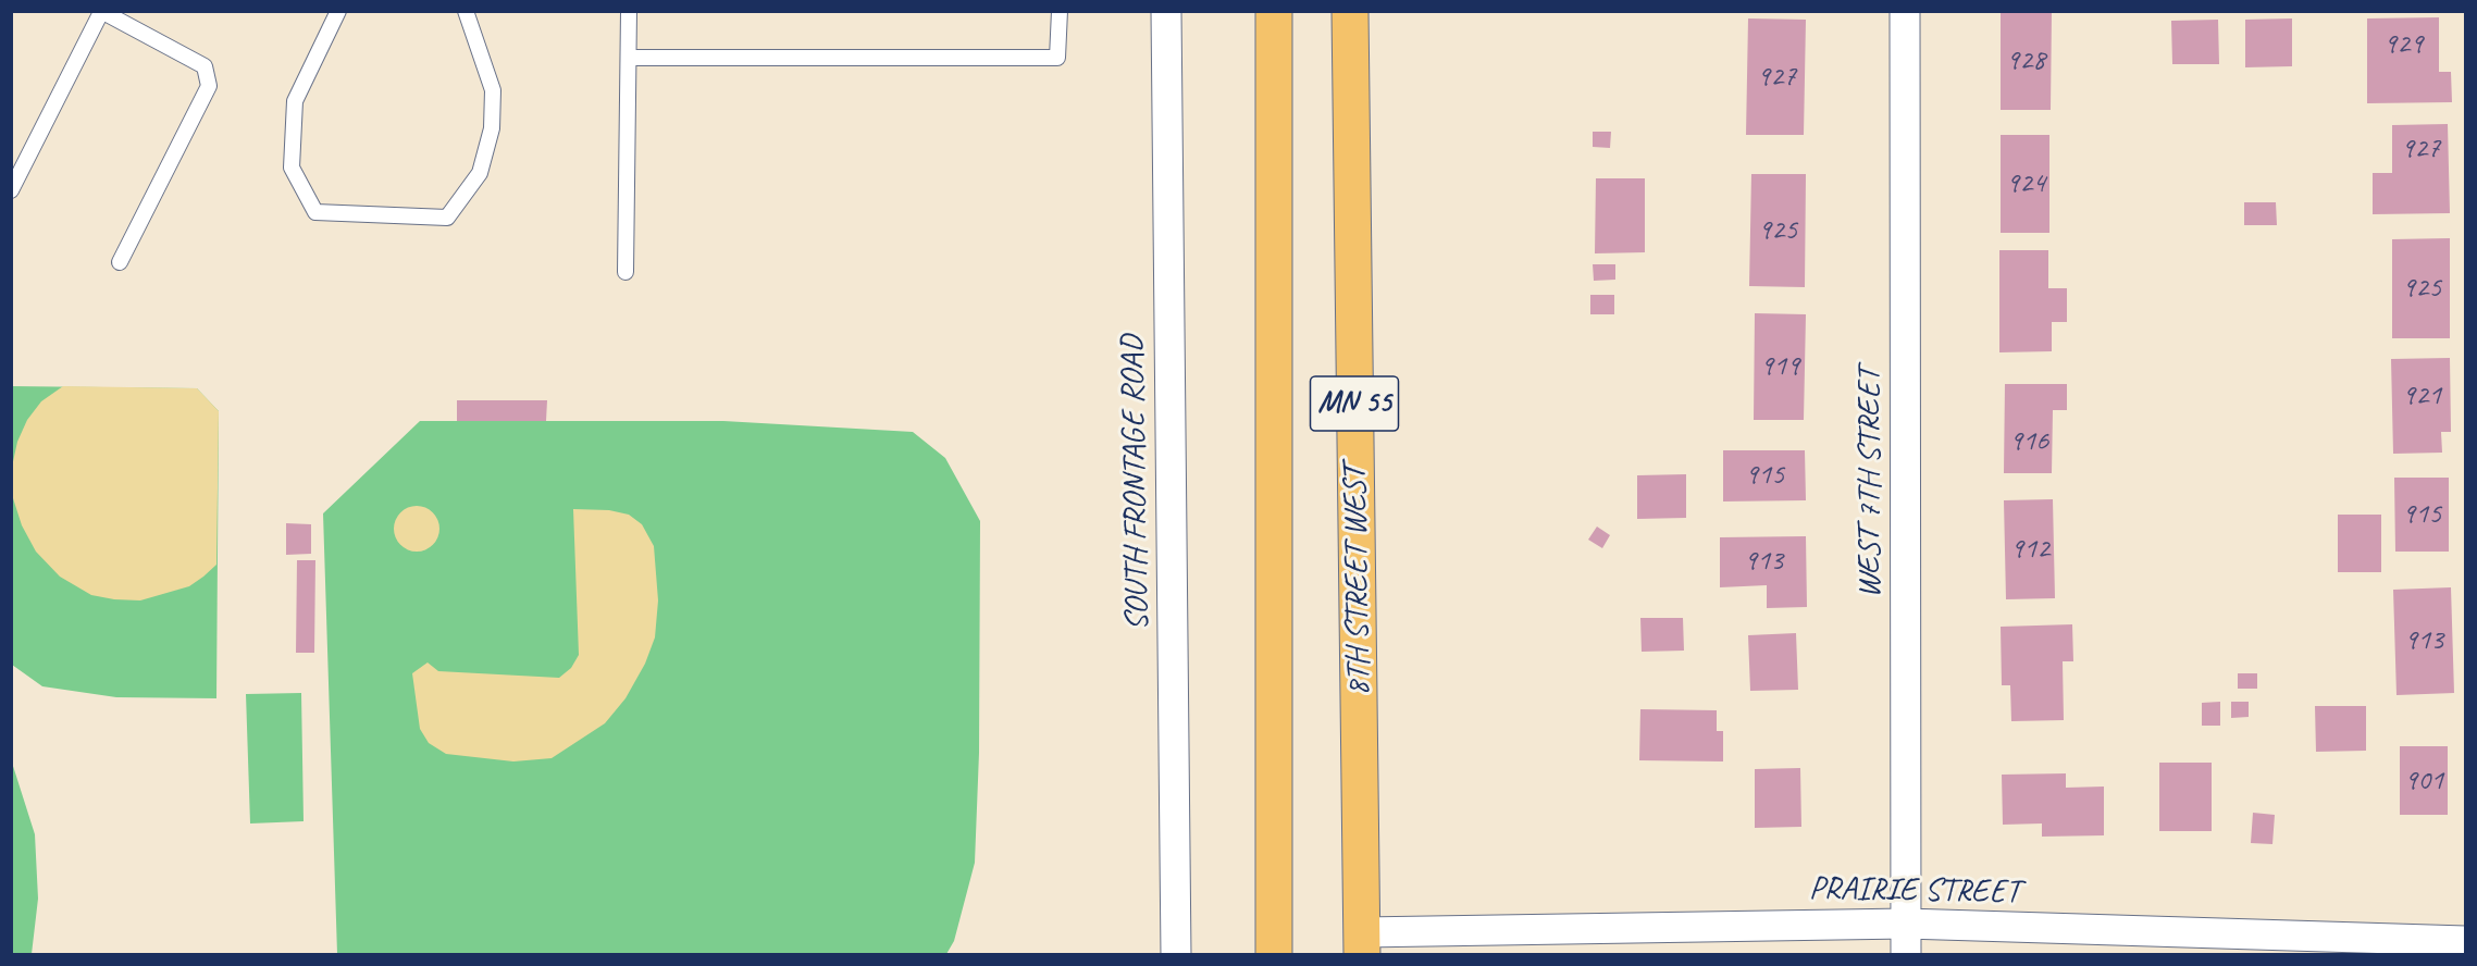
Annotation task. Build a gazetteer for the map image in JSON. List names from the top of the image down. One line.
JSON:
{"streets":{"highway":["MN 55","8TH STREET WEST"],"street":["SOUTH FRONTAGE ROAD","WEST 7TH STREET","PRAIRIE STREET"]},"crossings":[["WEST 7TH STREET","PRAIRIE STREET"],["8TH STREET WEST","PRAIRIE STREET"]],"house_numbers":["929","928","927","927","924","925","925","919","921","916","915","915","912","913","913","901"]}
